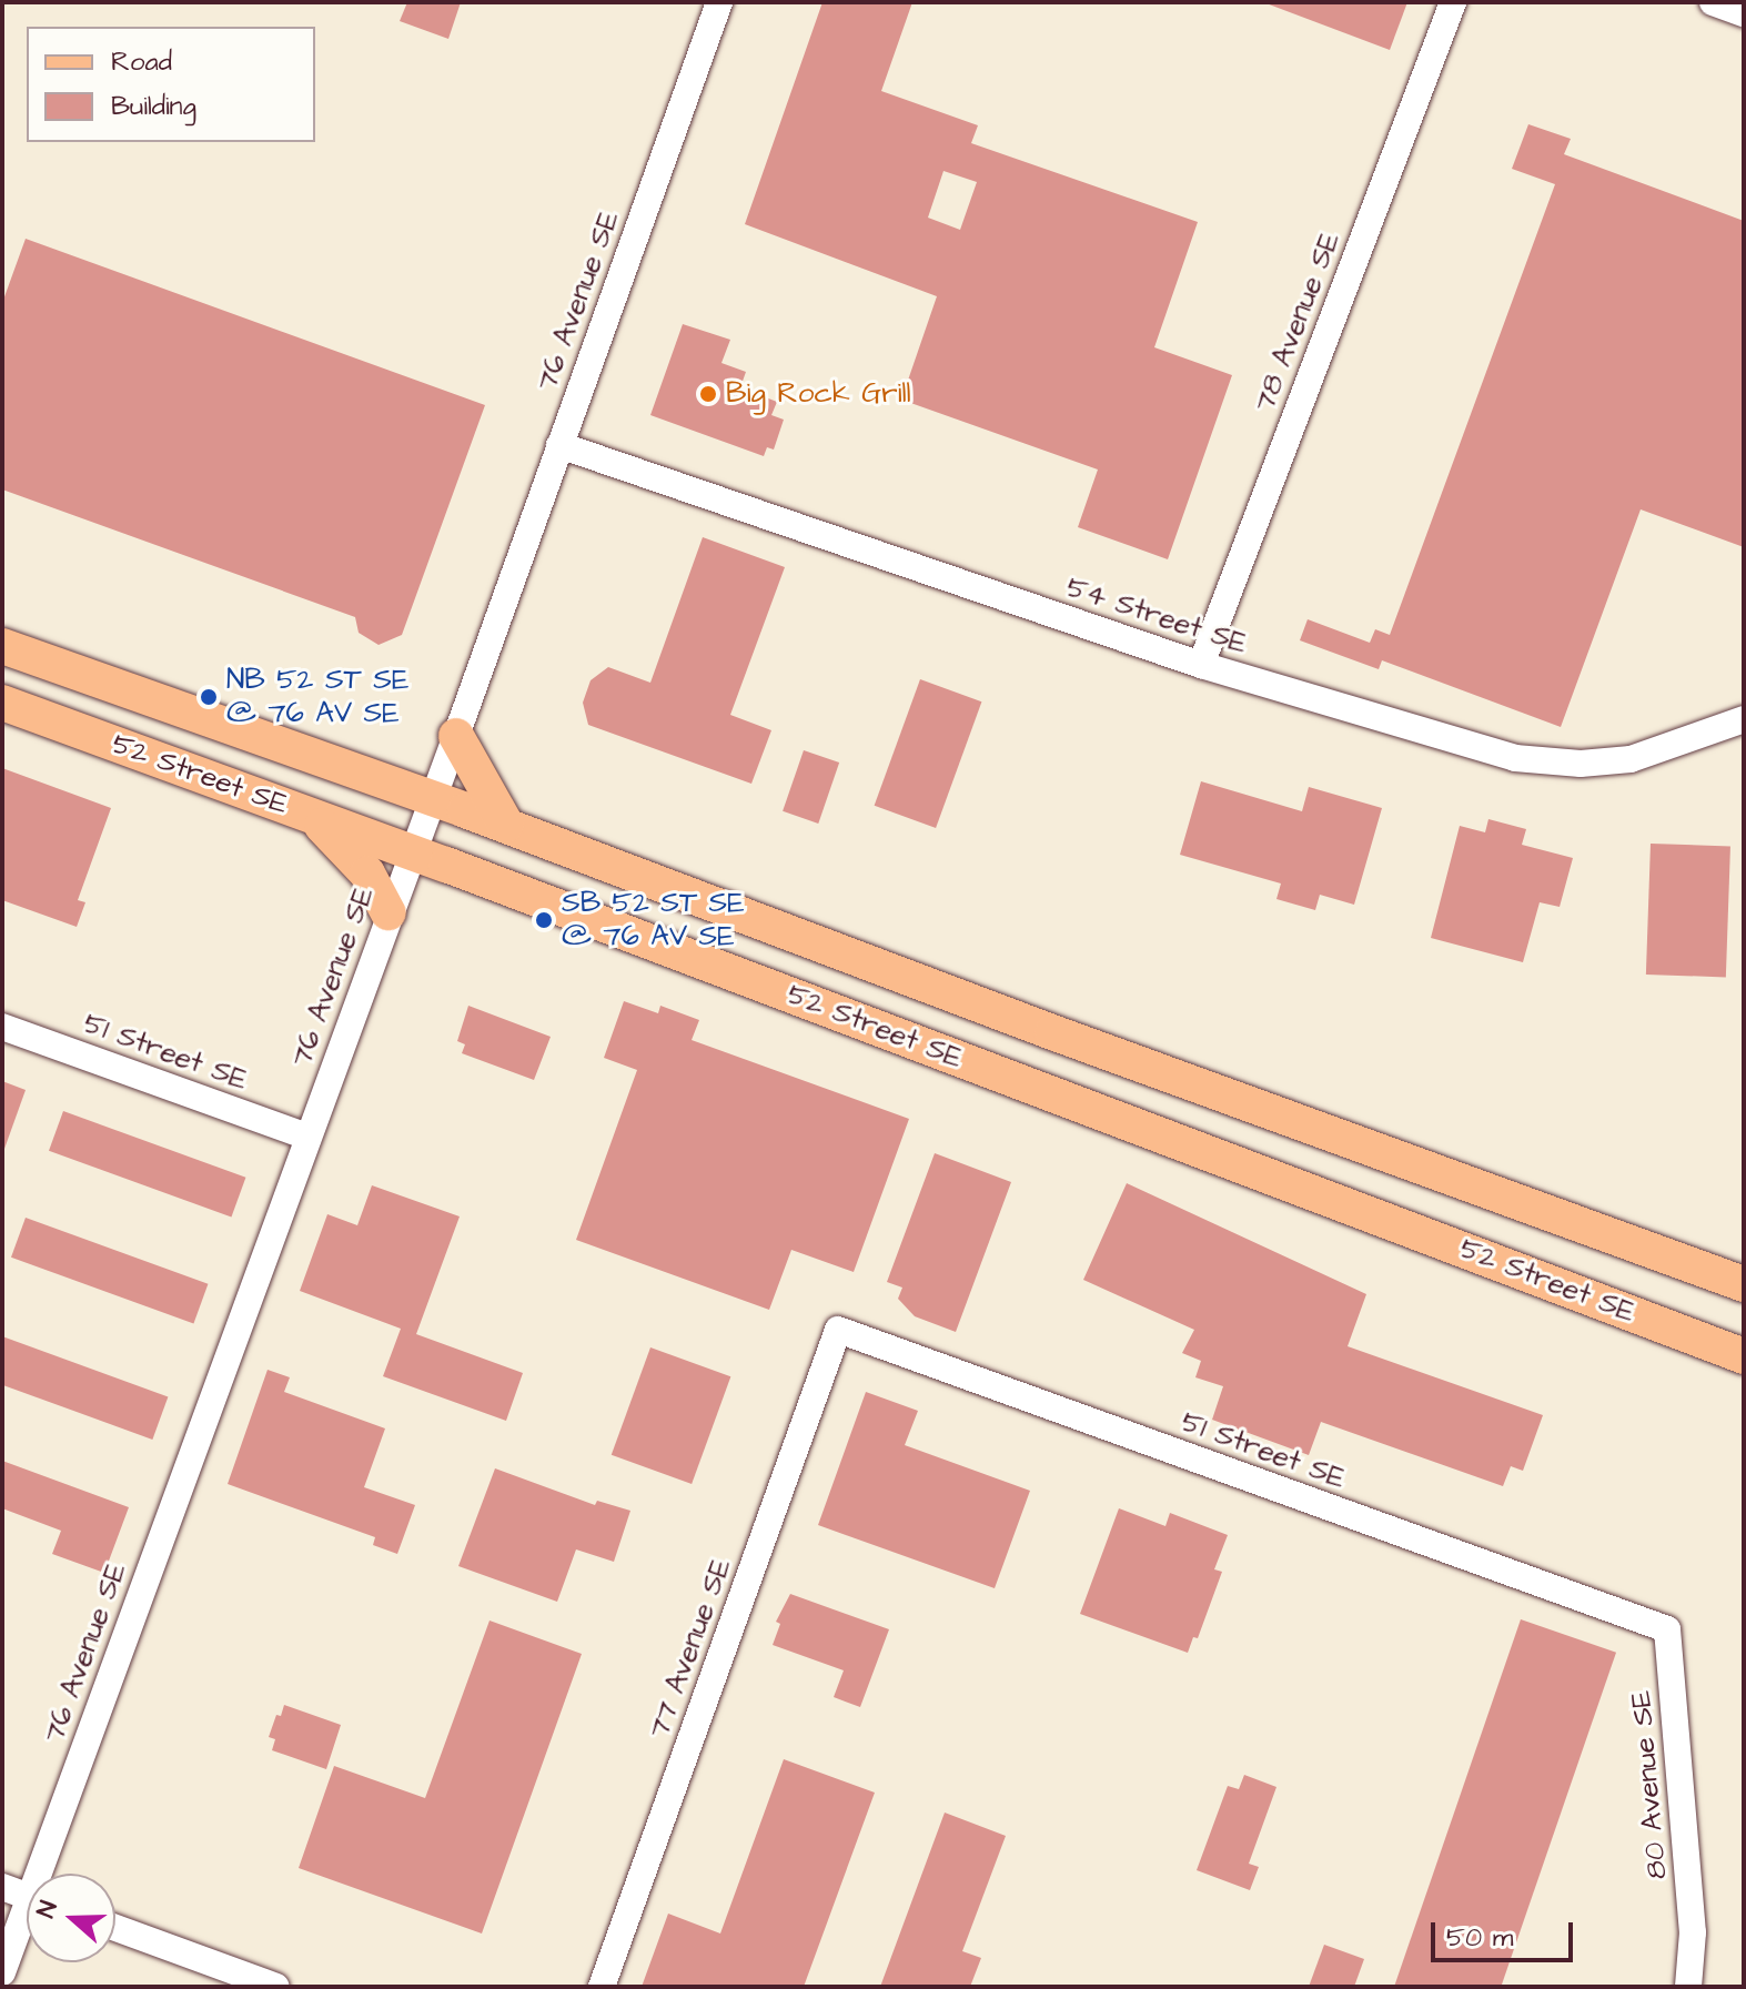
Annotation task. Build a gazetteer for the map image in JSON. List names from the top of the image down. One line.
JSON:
{"streets":{"main road":["52 Street SE"],"street":["76 Avenue SE","78 Avenue SE","54 Street SE","51 Street SE","77 Avenue SE","80 Avenue SE"]},"crossings":[["76 Avenue SE","54 Street SE"],["76 Avenue SE","52 Street SE"],["76 Avenue SE","51 Street SE"],["78 Avenue SE","54 Street SE"],["51 Street SE","77 Avenue SE"],["51 Street SE","80 Avenue SE"]],"places":["Big Rock Grill","NB 52 ST SE @ 76 AV SE","SB 52 ST SE @ 76 AV SE"],"legend":["Road","Building"],"scale_bar":"50 m","north":"left"}
